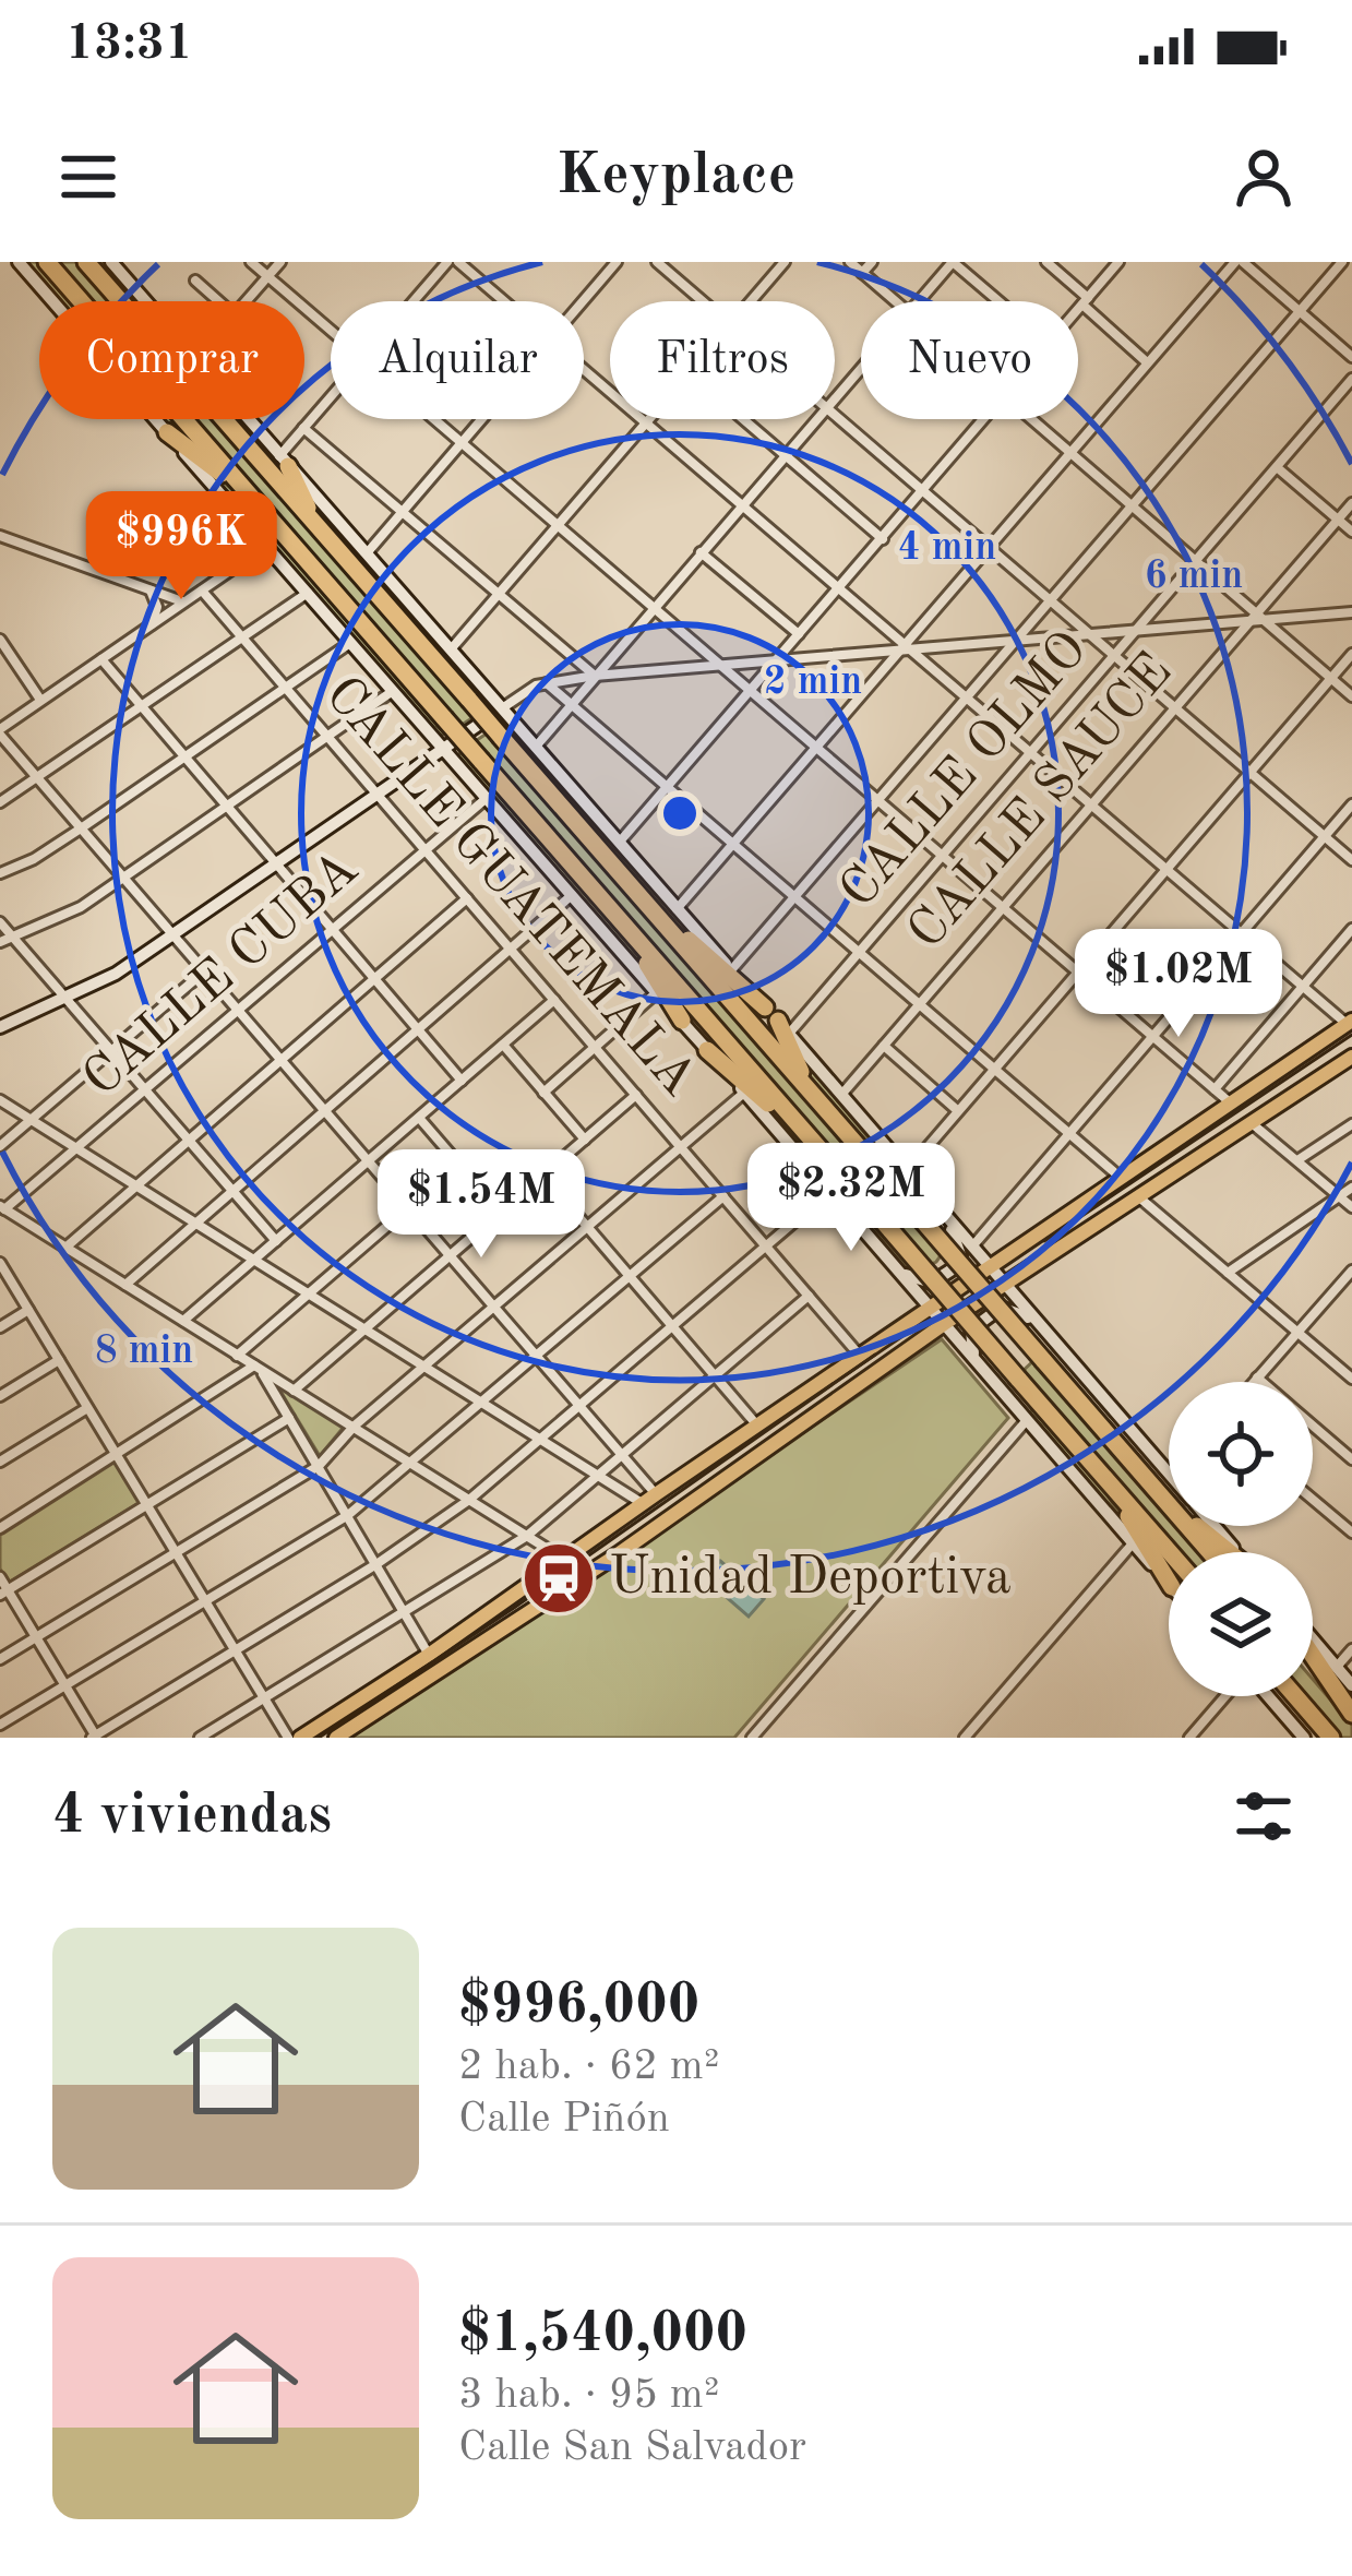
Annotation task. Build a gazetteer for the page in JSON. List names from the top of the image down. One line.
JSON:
{"streets":{"street":["CALLE OLMO","CALLE SAUCE","CALLE GUATEMALA","CALLE CUBA"]},"crossings":[["CALLE GUATEMALA","CALLE CUBA"]],"places":{"station":["Unidad Deportiva"]},"page":{"status":"13:31","header":"Keyplace","chip":["Comprar","Alquilar","Filtros","Nuevo"],"price":["$996K","$1.02M","$2.32M","$1.54M"],"heading":"4 viviendas","list":[{"name":"$996,000","note":"2 hab. · 62 m² · Calle Piñón"},{"name":"$1,540,000","note":"3 hab. · 95 m² · Calle San Salvador"}]},"rings":["4 min","6 min","2 min","8 min"]}
